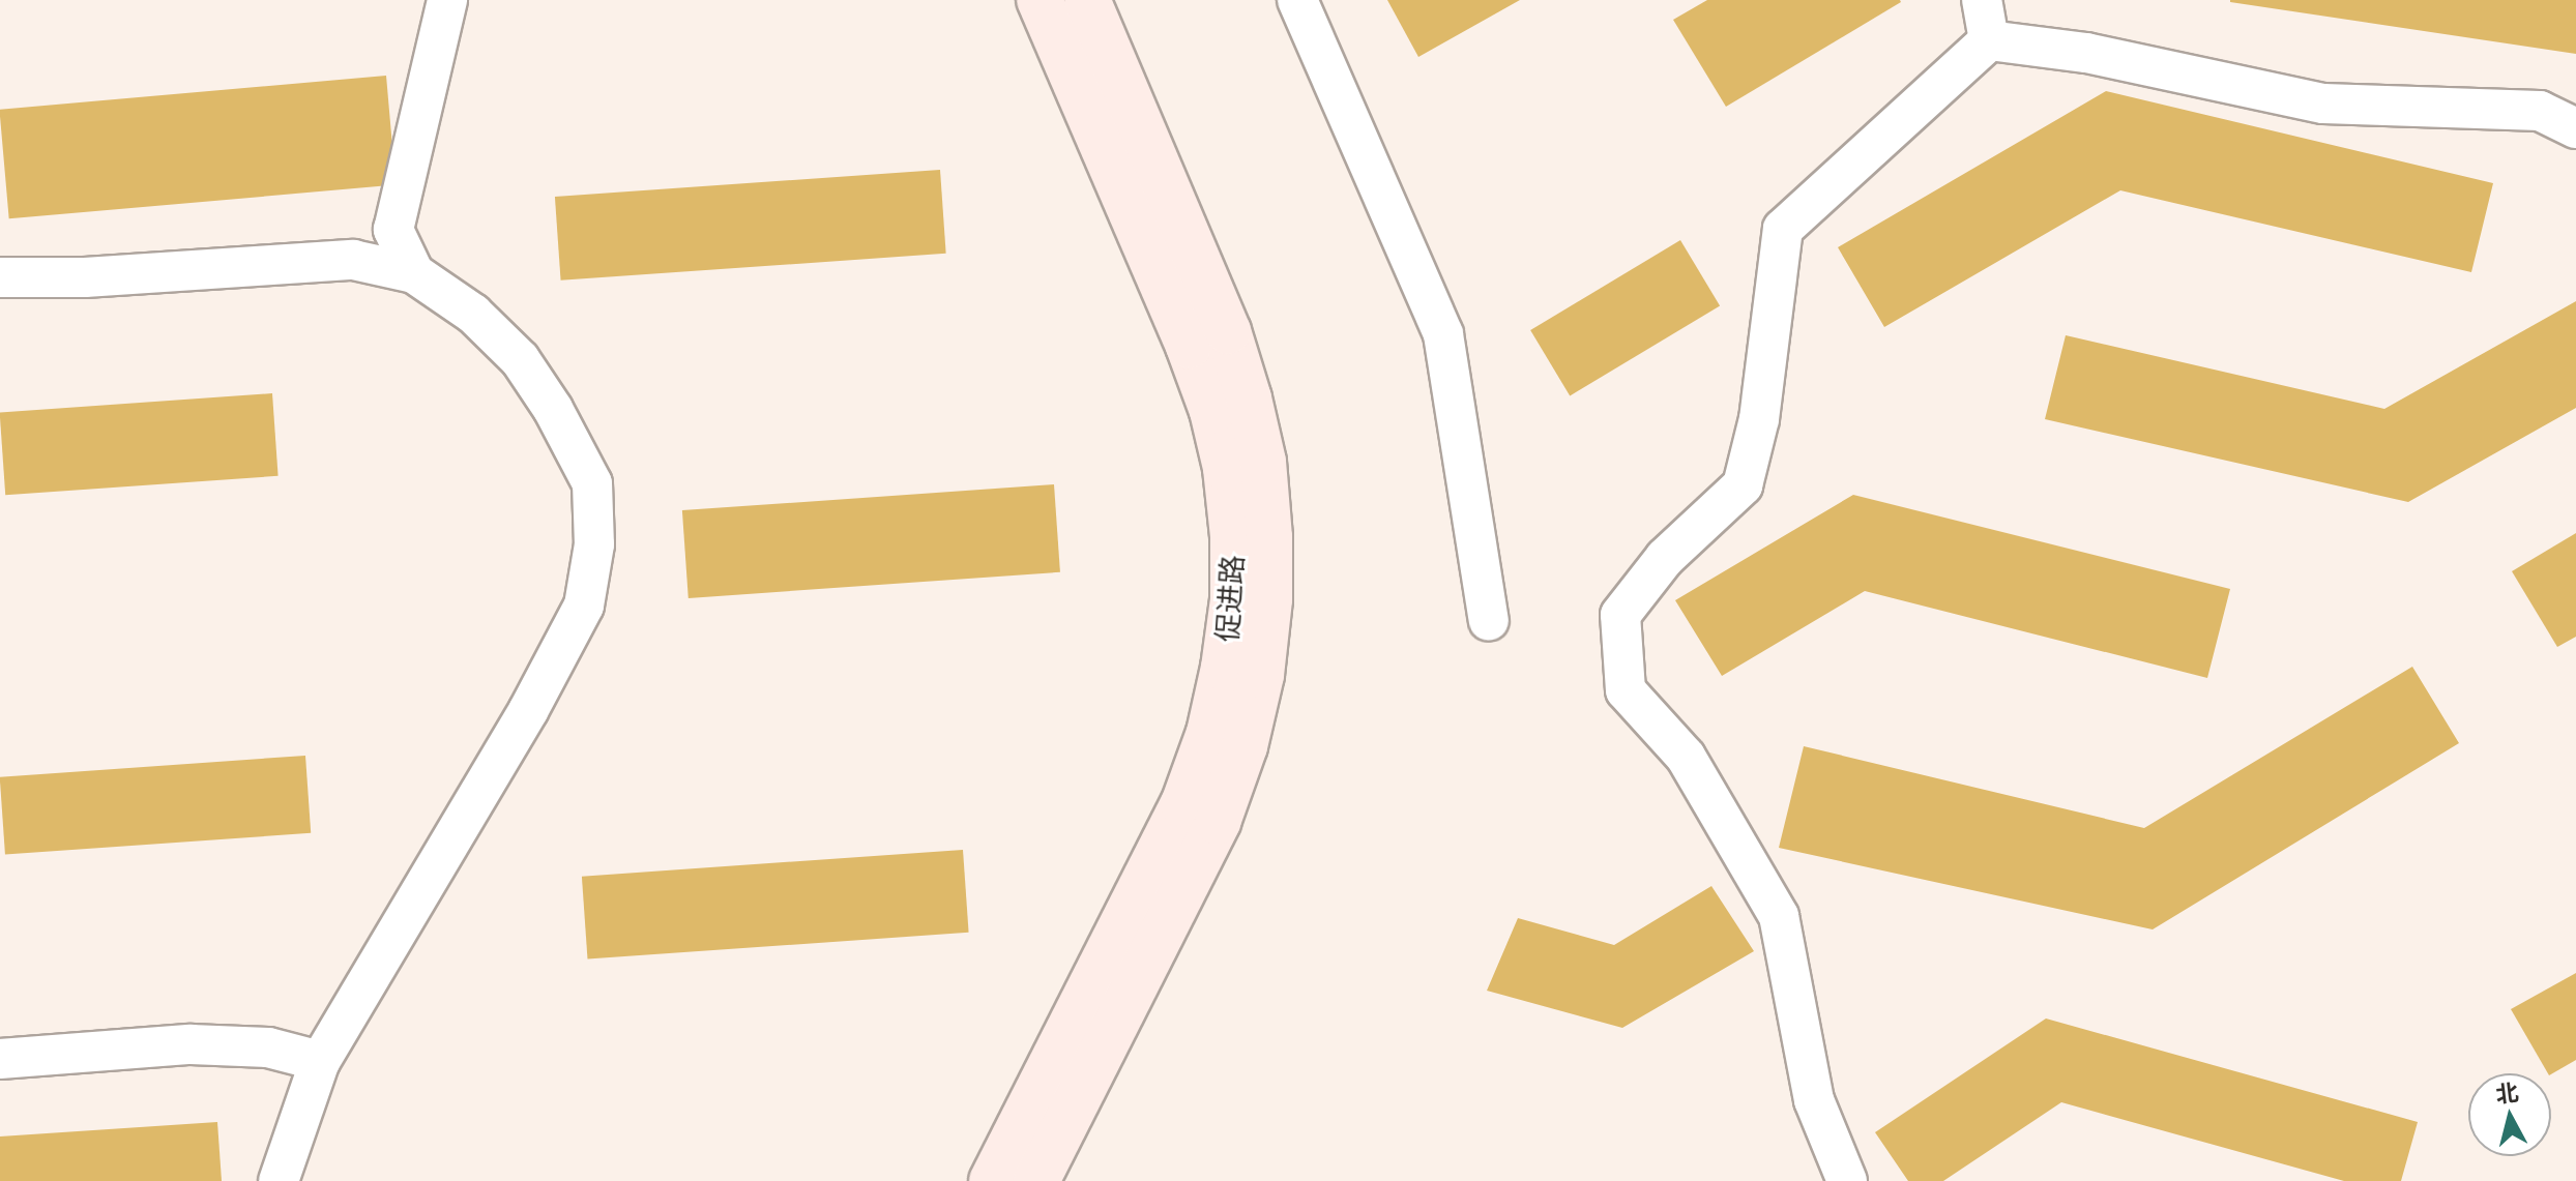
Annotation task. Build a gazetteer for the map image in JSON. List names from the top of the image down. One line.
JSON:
{"streets":{"main road":["促进路"]},"north":"top"}
